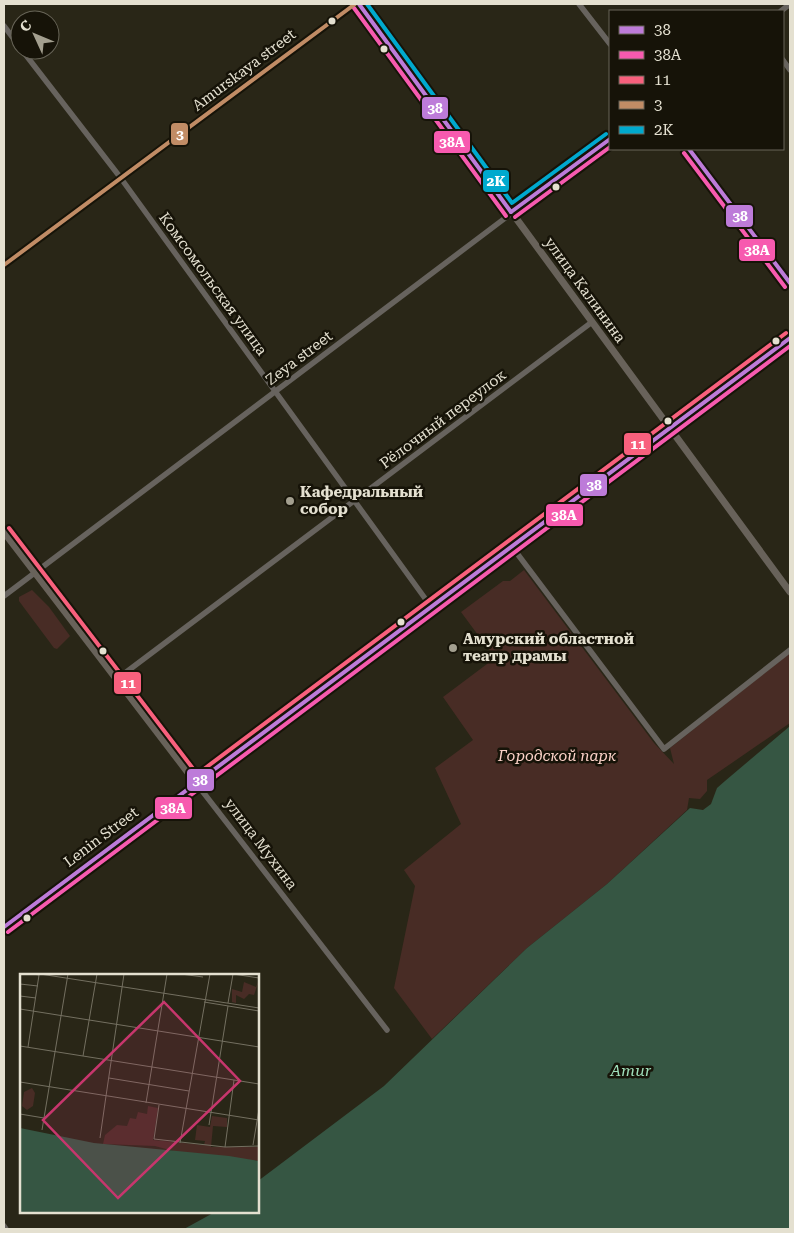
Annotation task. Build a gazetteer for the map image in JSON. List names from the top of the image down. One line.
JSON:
{"streets":{"main road":["улица Калинина","Lenin Street","улица Мухина"],"street":["Amurskaya street","Комсомольская улица","Zeya street","Рёлочный переулок"]},"crossings":[["Amurskaya street","Комсомольская улица"],["Комсомольская улица","Zeya street"],["Комсомольская улица","Рёлочный переулок"],["Комсомольская улица","Lenin Street"],["улица Калинина","Zeya street"],["улица Калинина","Рёлочный переулок"],["улица Калинина","Lenin Street"],["Zeya street","улица Мухина"],["Рёлочный переулок","улица Мухина"],["Lenin Street","улица Мухина"]],"water":["Amur"],"parks":["Городской парк"],"places":["Кафедральный собор","Амурский областной театр драмы"],"lines":["transit line 38","transit line 3","transit line 2К","transit line 38А","transit line 11"],"legend":["38","38А","11","3","2К"],"north":"top left"}
